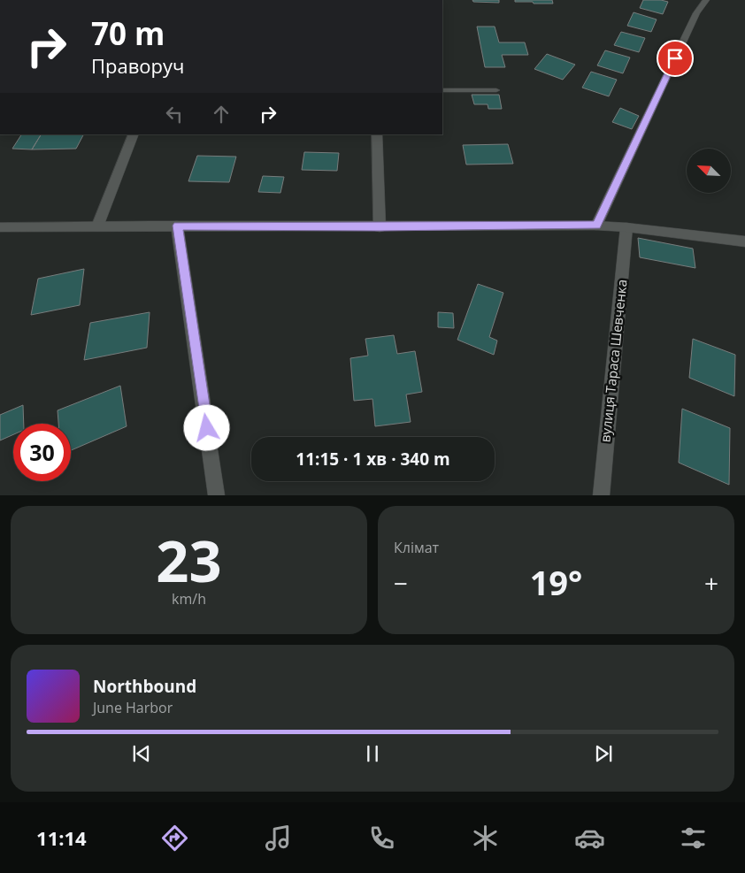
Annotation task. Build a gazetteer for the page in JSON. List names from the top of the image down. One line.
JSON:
{"streets":{"street":["вулиця Тараса Шевченка"]},"north":"top left","page":{"turn":["70 m","Праворуч"],"limit":"30","trip":"11:15 · 1 хв · 340 m","tile":[["23","km/h"],"Клімат"],"heat":["−","19°","+"],"song":["Northbound","June Harbor"],"tabs":"11:14"}}
